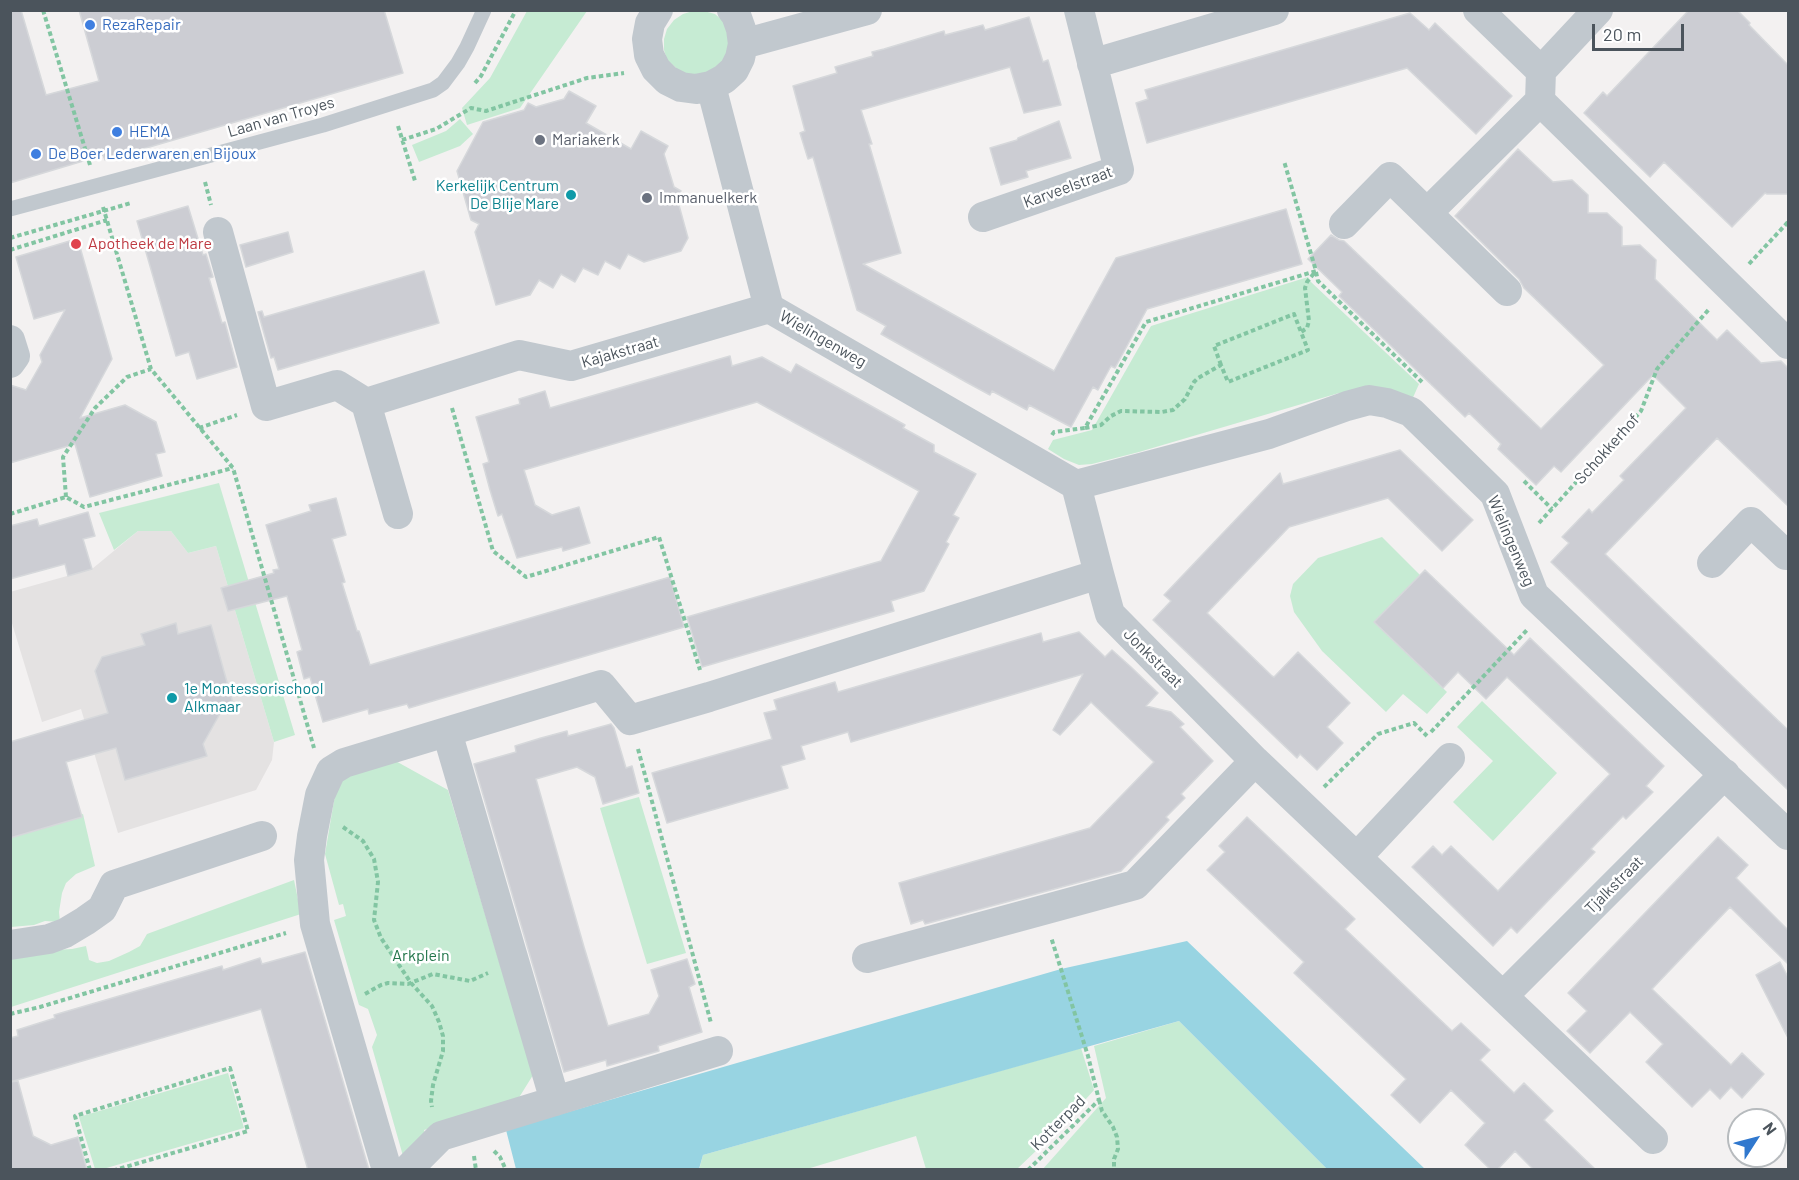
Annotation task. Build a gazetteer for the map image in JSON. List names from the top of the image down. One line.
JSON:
{"streets":{"street":["Karveelstraat","Wielingenweg","Kajakstraat","Jonkstraat","Tjalkstraat"],"lane":["Laan van Troyes"],"path":["Schokkerhof","Kotterpad"]},"crossings":[["Wielingenweg","Kajakstraat"],["Wielingenweg","Schokkerhof"],["Wielingenweg","Tjalkstraat"]],"parks":["Arkplein"],"places":["RezaRepair","HEMA","Mariakerk","De Boer Lederwaren en Bijoux","Kerkelijk Centrum De Blije Mare","Immanuelkerk","Apotheek de Mare","1e Montessorischool Alkmaar"],"scale_bar":"20 m","north":"top right"}
